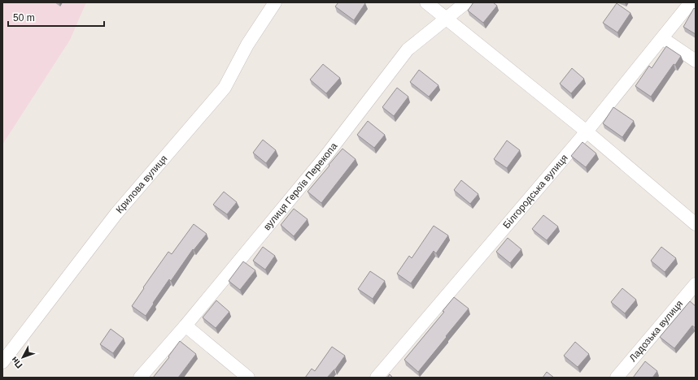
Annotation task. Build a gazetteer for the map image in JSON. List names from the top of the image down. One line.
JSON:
{"streets":{"street":["Крилова вулиця","вулиця Героїв Перекопа","Білгородська вулиця","Ладозька вулиця"]},"scale_bar":"50 m","north":"bottom left"}
